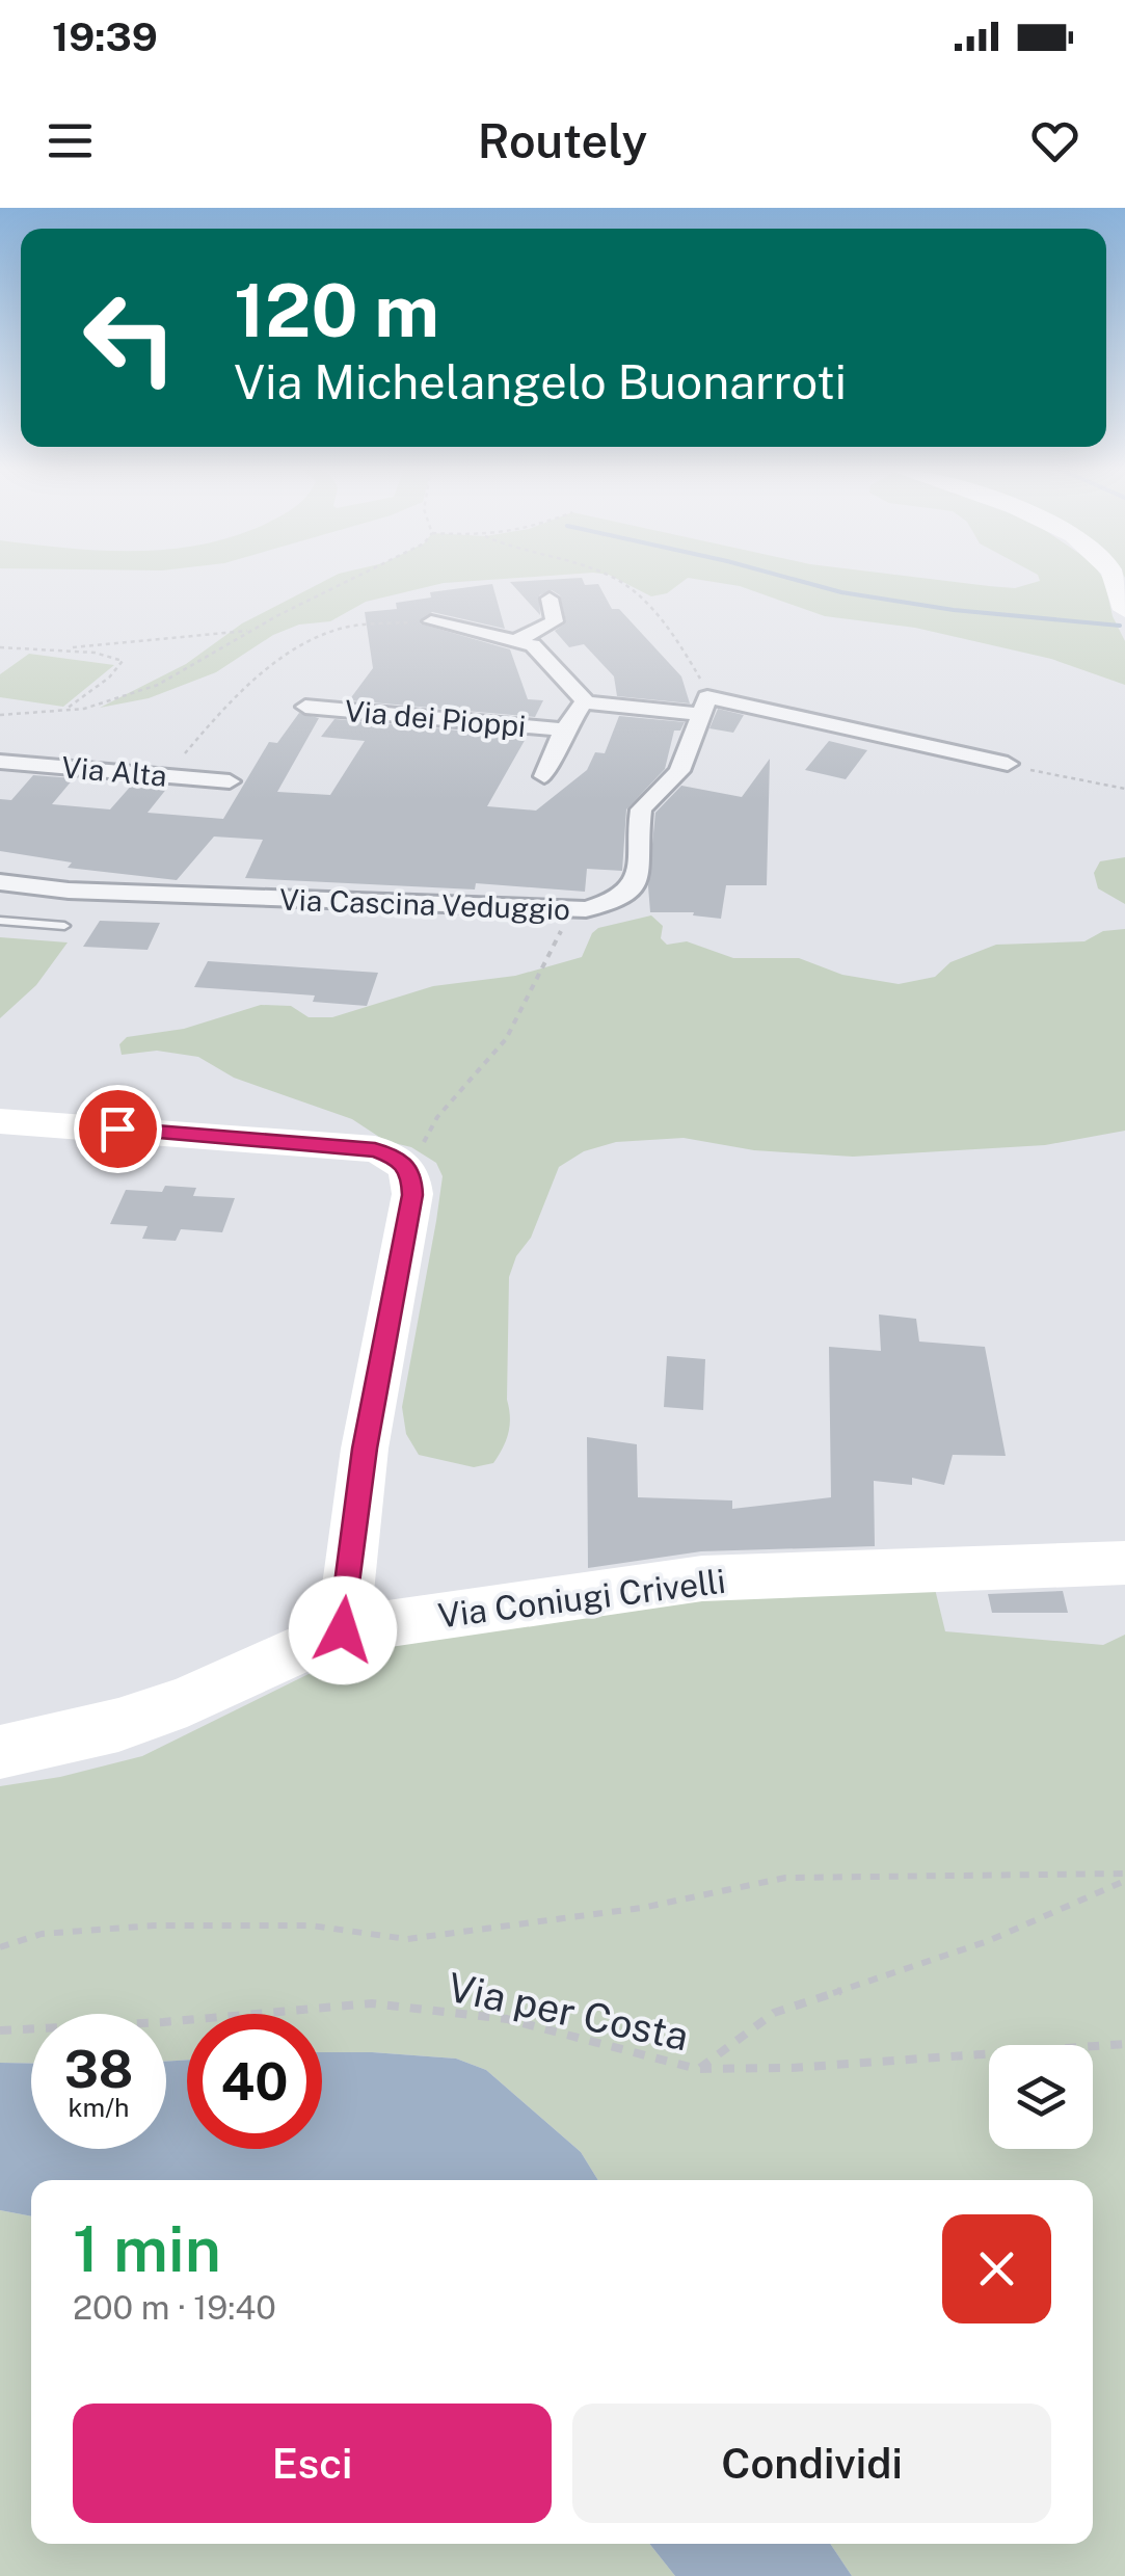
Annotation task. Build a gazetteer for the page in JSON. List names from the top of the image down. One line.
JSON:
{"streets":{"street":["Via dei Pioppi","Via Alta","Via Cascina Veduggio","Via Coniugi Crivelli"],"path":["Via per Costa"]},"page":{"status":"19:39","header":"Routely","turn":["120 m","Via Michelangelo Buonarroti"],"speed":"38 km/h","limit":"40","heading":["1 min","200 m · 19:40"],"buttons":["Esci","Condividi"]}}
